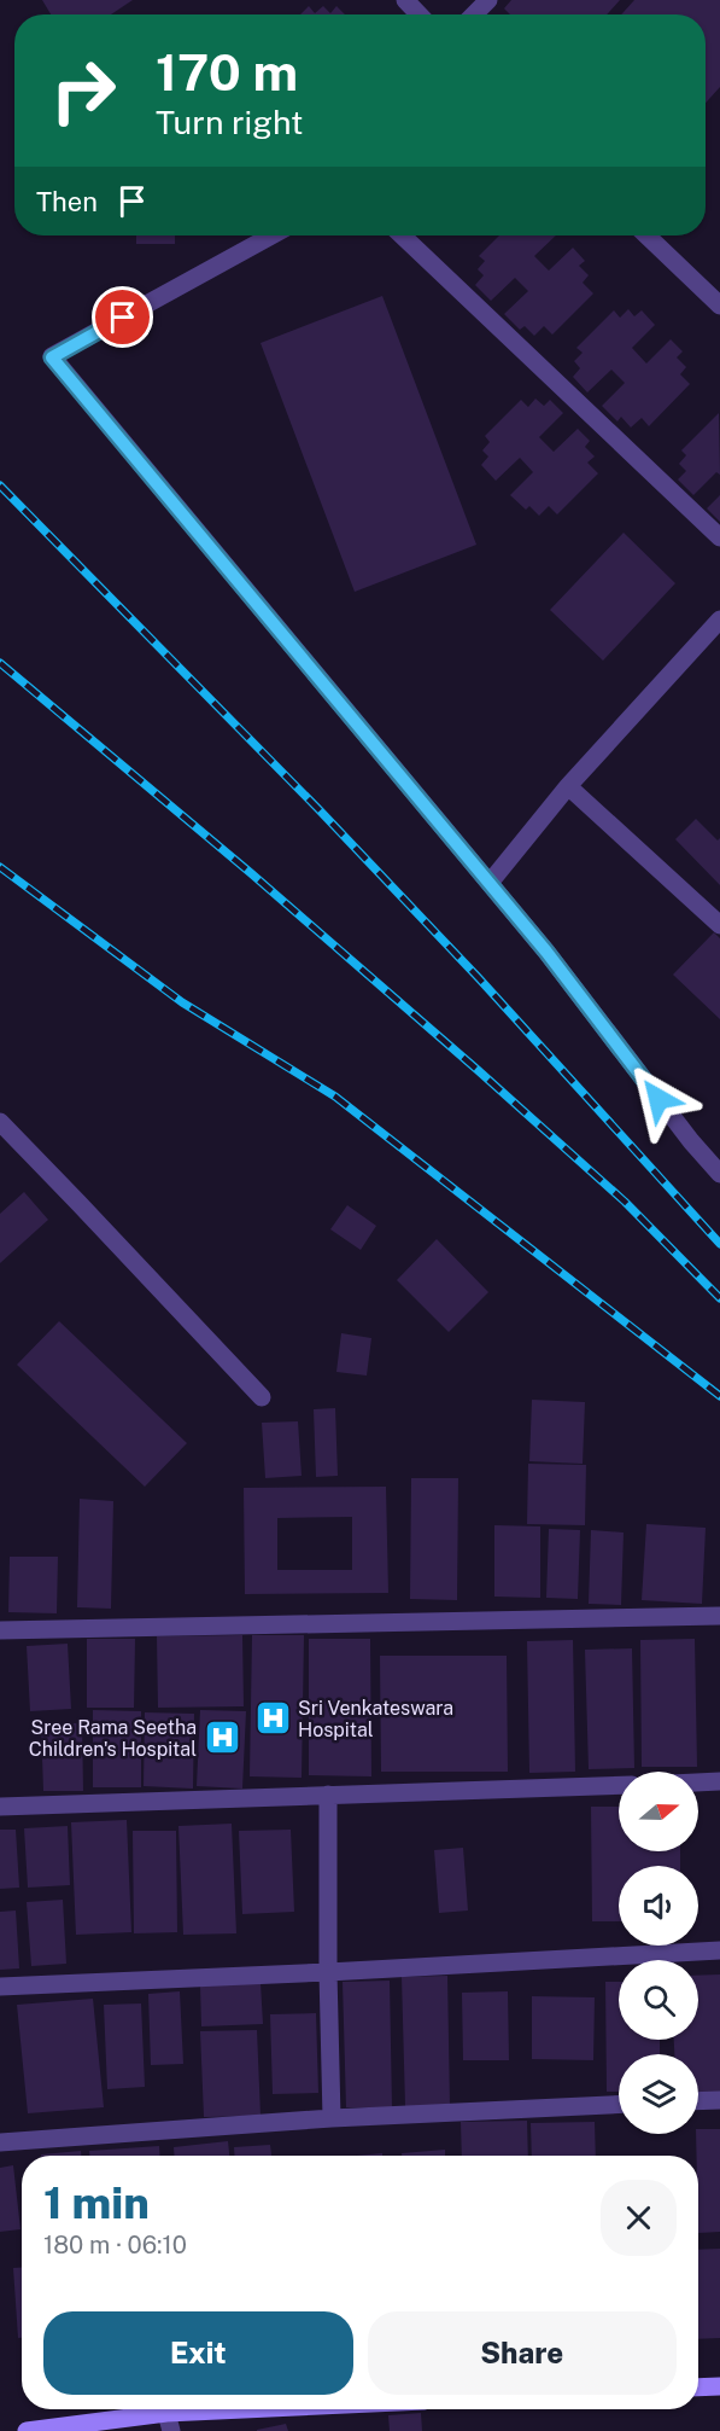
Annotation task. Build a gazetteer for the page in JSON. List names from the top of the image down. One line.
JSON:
{"places":{"hospital":["Sri Venkateswara Hospital","Sree Rama Seetha Children's Hospital"]},"north":"right","page":{"turn":["170 m","Turn right"],"then":"Then","heading":["1 min","180 m · 06:10"],"buttons":["Exit","Share"]}}
